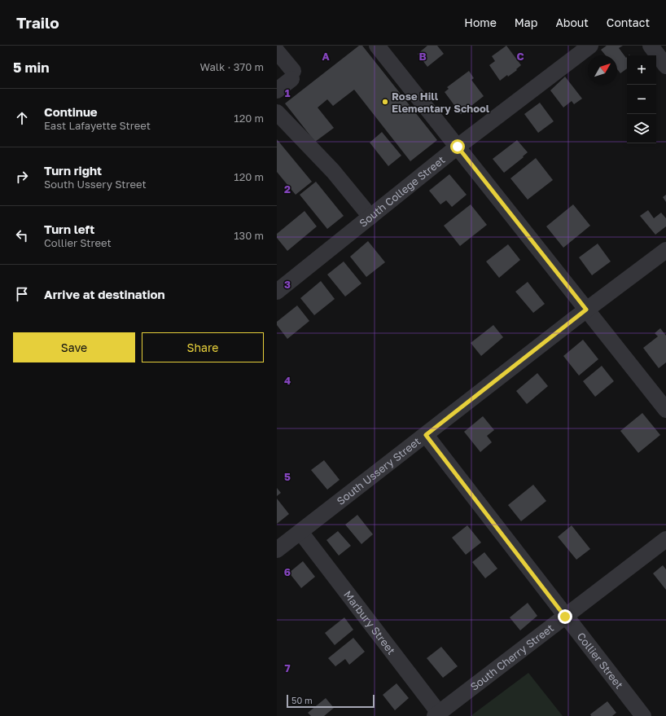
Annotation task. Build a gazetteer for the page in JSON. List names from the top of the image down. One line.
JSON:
{"streets":{"street":["South College Street","South Ussery Street","Marbury Street","South Cherry Street","Collier Street"]},"crossings":[["South Ussery Street","Marbury Street"],["South Ussery Street","Collier Street"],["Marbury Street","South Cherry Street"],["South Cherry Street","Collier Street"]],"places":["Rose Hill Elementary School"],"scale_bar":"50 m","north":"top right","page":{"header":"Trailo","nav":["Home","Map","About","Contact"],"heading":["5 min","Walk · 370 m"],"map_buttons":["+","−"],"list":[["Continue","East Lafayette Street","120 m"],["Turn right","South Ussery Street","120 m"],["Turn left","Collier Street","130 m"],"Arrive at destination"],"buttons":["Save","Share"],"scale":"50 m"},"grid":{"columns":["A","B","C"],"rows":["1","2","3","4","5","6","7"]}}
